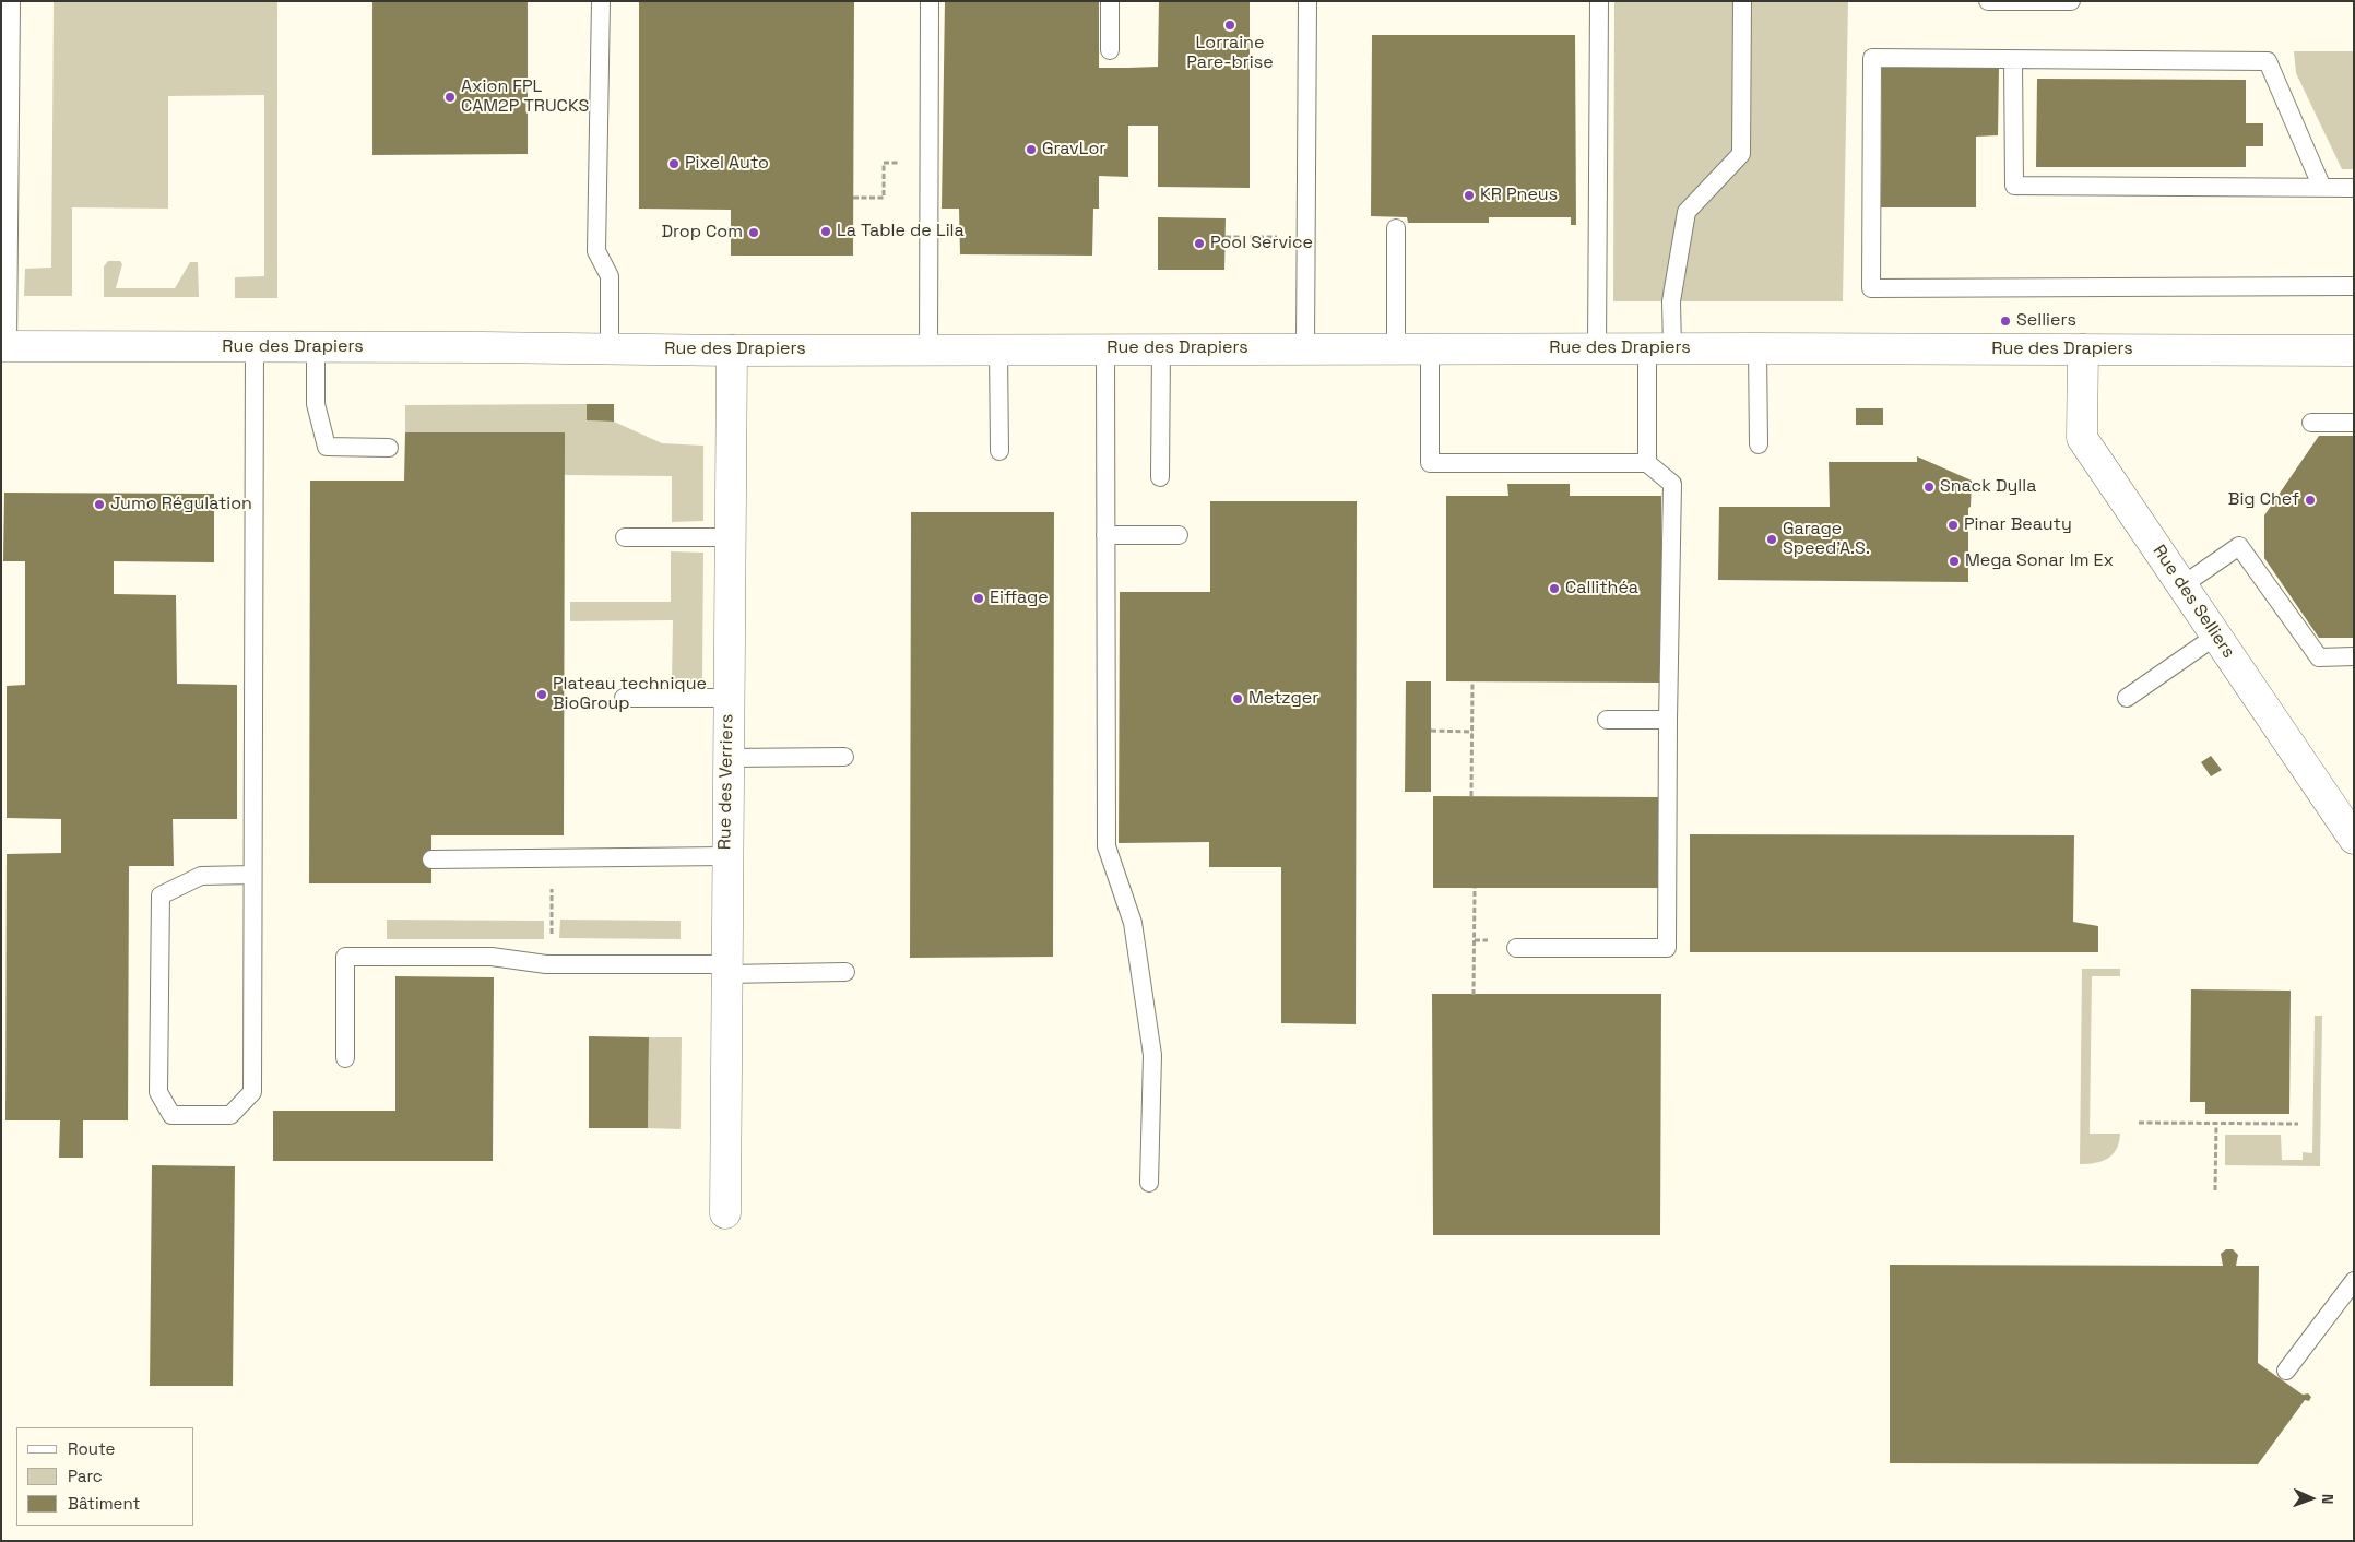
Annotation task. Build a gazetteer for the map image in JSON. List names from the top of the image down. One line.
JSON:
{"streets":{"street":["Rue des Drapiers","Rue des Selliers","Rue des Verriers"]},"crossings":[["Rue des Drapiers","Rue des Selliers"],["Rue des Drapiers","Rue des Verriers"]],"places":["Lorraine Pare-brise","Axion FPL CAM2P TRUCKS","GravLor","Pixel Auto","KR Pneus","La Table de Lila","Drop Com","Pool Service","Selliers","Snack Dylla","Big Chef","Jumo Régulation","Pinar Beauty","Garage Speed'A.S.","Mega Sonar Im Ex","Callithéa","Eiffage","Plateau technique BioGroup","Metzger"],"legend":["Route","Parc","Bâtiment"],"north":"right"}
